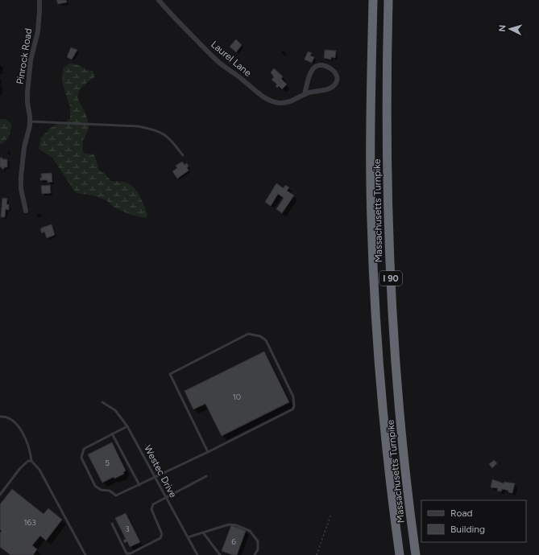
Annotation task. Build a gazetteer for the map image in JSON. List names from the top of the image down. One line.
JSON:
{"streets":{"highway":["Massachusetts Turnpike","I 90"],"street":["Pinrock Road","Laurel Lane"],"lane":["Westec Drive"]},"house_numbers":["10","5","163","3","6"],"legend":["Road","Building"],"north":"left"}
